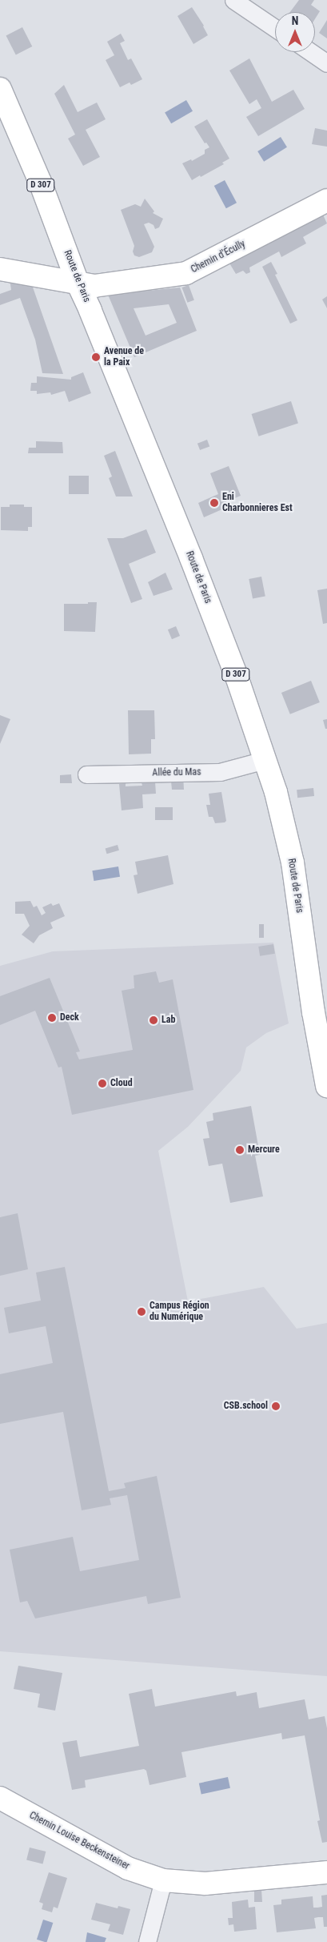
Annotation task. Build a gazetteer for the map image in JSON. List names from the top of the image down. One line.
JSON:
{"streets":{"main road":["D 307","Chemin d'Écully","Route de Paris","Chemin Louise Beckensteiner"],"street":["Allée du Mas"]},"crossings":[["Chemin d'Écully","Route de Paris"],["Route de Paris","Allée du Mas"]],"places":["Avenue de la Paix","Eni Charbonnieres Est","Deck","Lab","Cloud","Mercure","Campus Région du Numérique","CSB.school"],"north":"top"}
